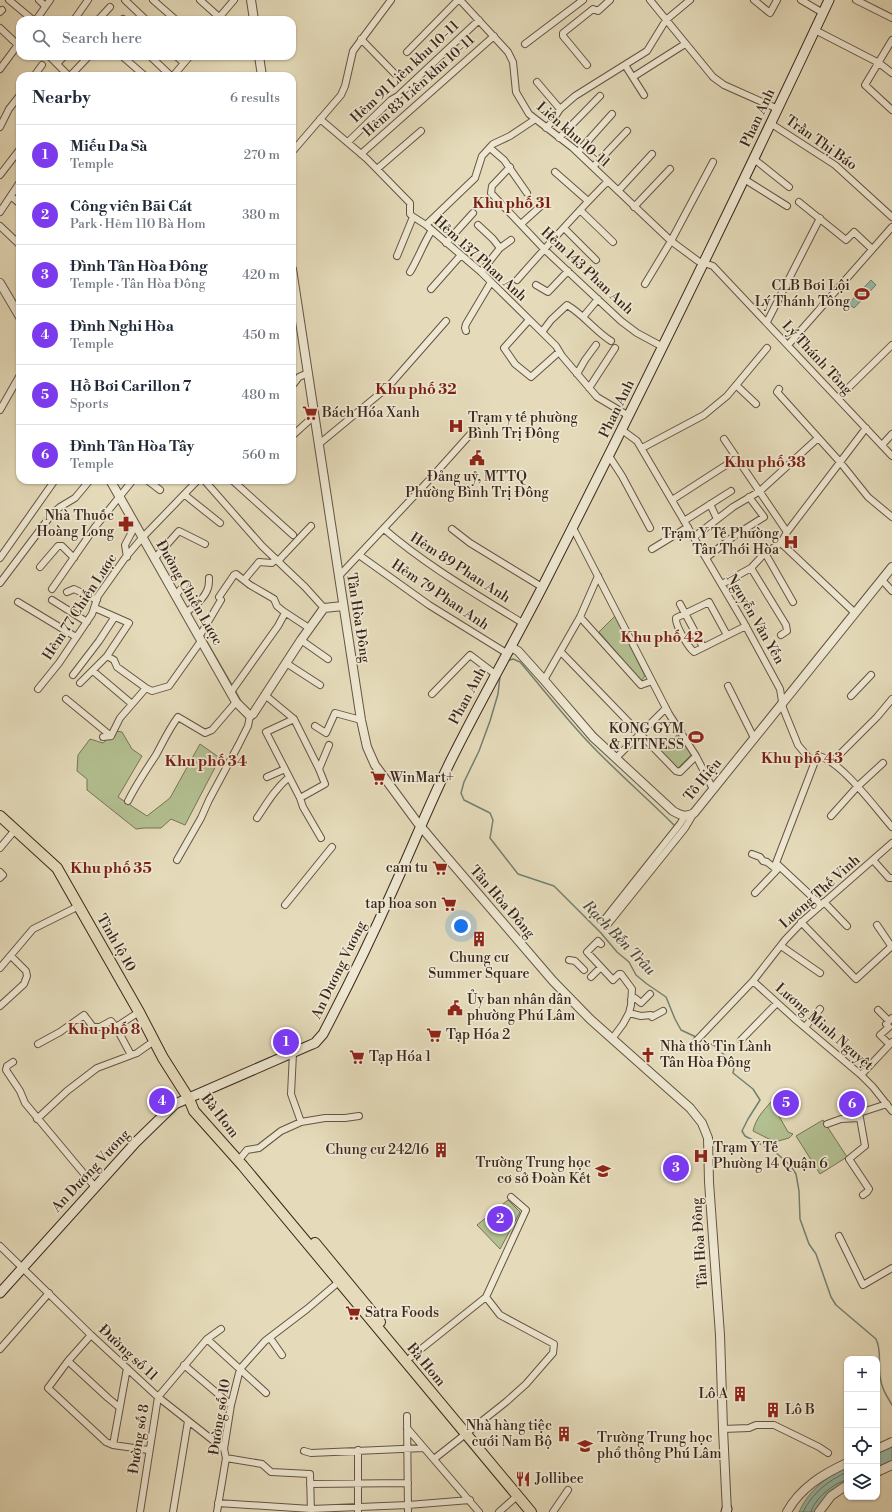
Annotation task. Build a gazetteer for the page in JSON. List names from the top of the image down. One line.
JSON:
{"streets":{"main road":["Phan Anh","Tỉnh lộ 10","An Dương Vương","Bà Hom"],"street":["Hẻm 91 Liên khu 10-11","Hẻm 83 Liên khu 10-11","Liên khu 10-11","Trần Thị Báo","Hẻm 137 Phan Anh","Hẻm 143 Phan Anh","Lý Thánh Tông","Hẻm 89 Phan Anh","Đường Chiến Lược","Hẻm 79 Phan Anh","Hẻm 77 Chiến Lược","Tân Hòa Đông","Nguyễn Văn Yến","Tô Hiệu","Lương Thế Vinh","Lương Minh Nguyệt","Đường số 11","Đường số 10","Đường số 8"]},"crossings":[["Hẻm 91 Liên khu 10-11","Liên khu 10-11"],["Hẻm 91 Liên khu 10-11","Hẻm 137 Phan Anh"],["Hẻm 83 Liên khu 10-11","Liên khu 10-11"],["Hẻm 83 Liên khu 10-11","Hẻm 137 Phan Anh"],["Phan Anh","Liên khu 10-11"],["Phan Anh","Trần Thị Báo"],["Phan Anh","Hẻm 137 Phan Anh"],["Phan Anh","Hẻm 143 Phan Anh"],["Phan Anh","Lý Thánh Tông"],["Phan Anh","Hẻm 89 Phan Anh"],["Phan Anh","Hẻm 79 Phan Anh"],["Phan Anh","Tân Hòa Đông"],["Phan Anh","Nguyễn Văn Yến"],["Phan Anh","Tô Hiệu"],["Phan Anh","An Dương Vương"],["Liên khu 10-11","Lý Thánh Tông"],["Đường Chiến Lược","Hẻm 77 Chiến Lược"],["Hẻm 79 Phan Anh","Tô Hiệu"],["Tân Hòa Đông","An Dương Vương"],["Nguyễn Văn Yến","Tô Hiệu"],["Lương Thế Vinh","Lương Minh Nguyệt"],["Tỉnh lộ 10","An Dương Vương"],["Tỉnh lộ 10","Bà Hom"],["An Dương Vương","Bà Hom"],["An Dương Vương","Đường số 11"],["Bà Hom","Đường số 10"],["Đường số 11","Đường số 10"],["Đường số 11","Đường số 8"]],"districts":["Khu phố 31","Khu phố 32","Khu phố 38","Khu phố 42","Khu phố 43","Khu phố 34","Khu phố 35","Khu phố 8"],"water":["Rạch Bến Trâu"],"places":{"sports":["CLB Bơi Lội Lý Thánh Tông","KONG GYM & FITNESS"],"supermarket":["Bách Hóa Xanh","WinMart+","cam tu","tap hoa son","Tạp Hóa 2","Tạp Hóa 1","Satra Foods"],"hospital":["Trạm y tế phường Bình Trị Đông","Trạm Y Tế Phường Tân Thới Hòa","Trạm Y Tế Phường 14 Quận 6"],"public building":["Đảng uỷ, MTTQ Phường Bình Trị Đông","Ủy ban nhân dân phường Phú Lâm"],"pharmacy":["Nhà Thuốc Hoàng Long"],"building":["Chung cư Summer Square","Chung cư 242/16","Lô A","Lô B","Nhà hàng tiệc cưới Nam Bộ"],"church":["Nhà thờ Tin Lành Tân Hòa Đông"],"school or university":["Trường Trung học cơ sở Đoàn Kết","Trường Trung học phổ thông Phú Lâm"],"restaurant":["Jollibee"]},"page":{"search":"Search here","heading":["Nearby","6 results"],"list":[{"mark":"1","name":"Miếu Da Sà","note":"Temple","value":"270 m"},{"mark":"2","name":"Công viên Bãi Cát","note":"Park · Hẻm 110 Bà Hom","value":"380 m"},{"mark":"3","name":"Đình Tân Hòa Đông","note":"Temple · Tân Hòa Đông","value":"420 m"},{"mark":"4","name":"Đình Nghi Hòa","note":"Temple","value":"450 m"},{"mark":"5","name":"Hồ Bơi Carillon 7","note":"Sports","value":"480 m"},{"mark":"6","name":"Đình Tân Hòa Tây","note":"Temple","value":"560 m"}],"pins":["1","4","5","6","3","2"],"map_buttons":["+","−"]}}
